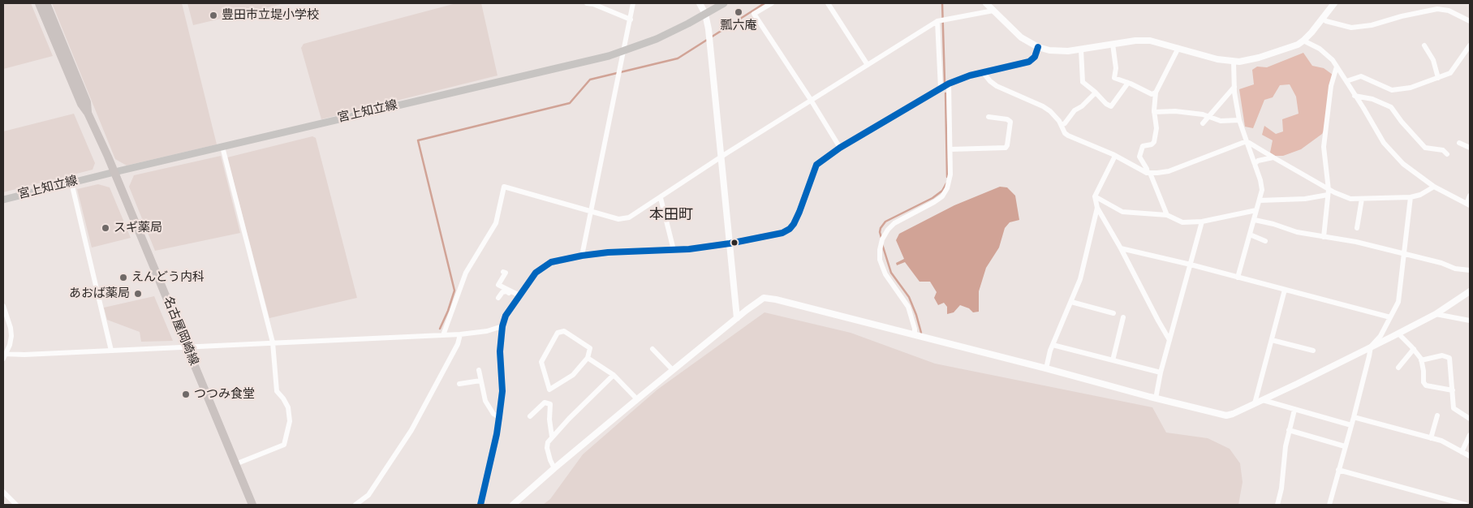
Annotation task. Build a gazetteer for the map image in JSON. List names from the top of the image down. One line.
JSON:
{"streets":{"main road":["宮上知立線","名古屋岡崎線"]},"crossings":[["宮上知立線","名古屋岡崎線"]],"districts":["本田町"],"places":["瓢六庵","豊田市立堤小学校","スギ薬局","えんどう内科","あおば薬局","つつみ食堂"]}
